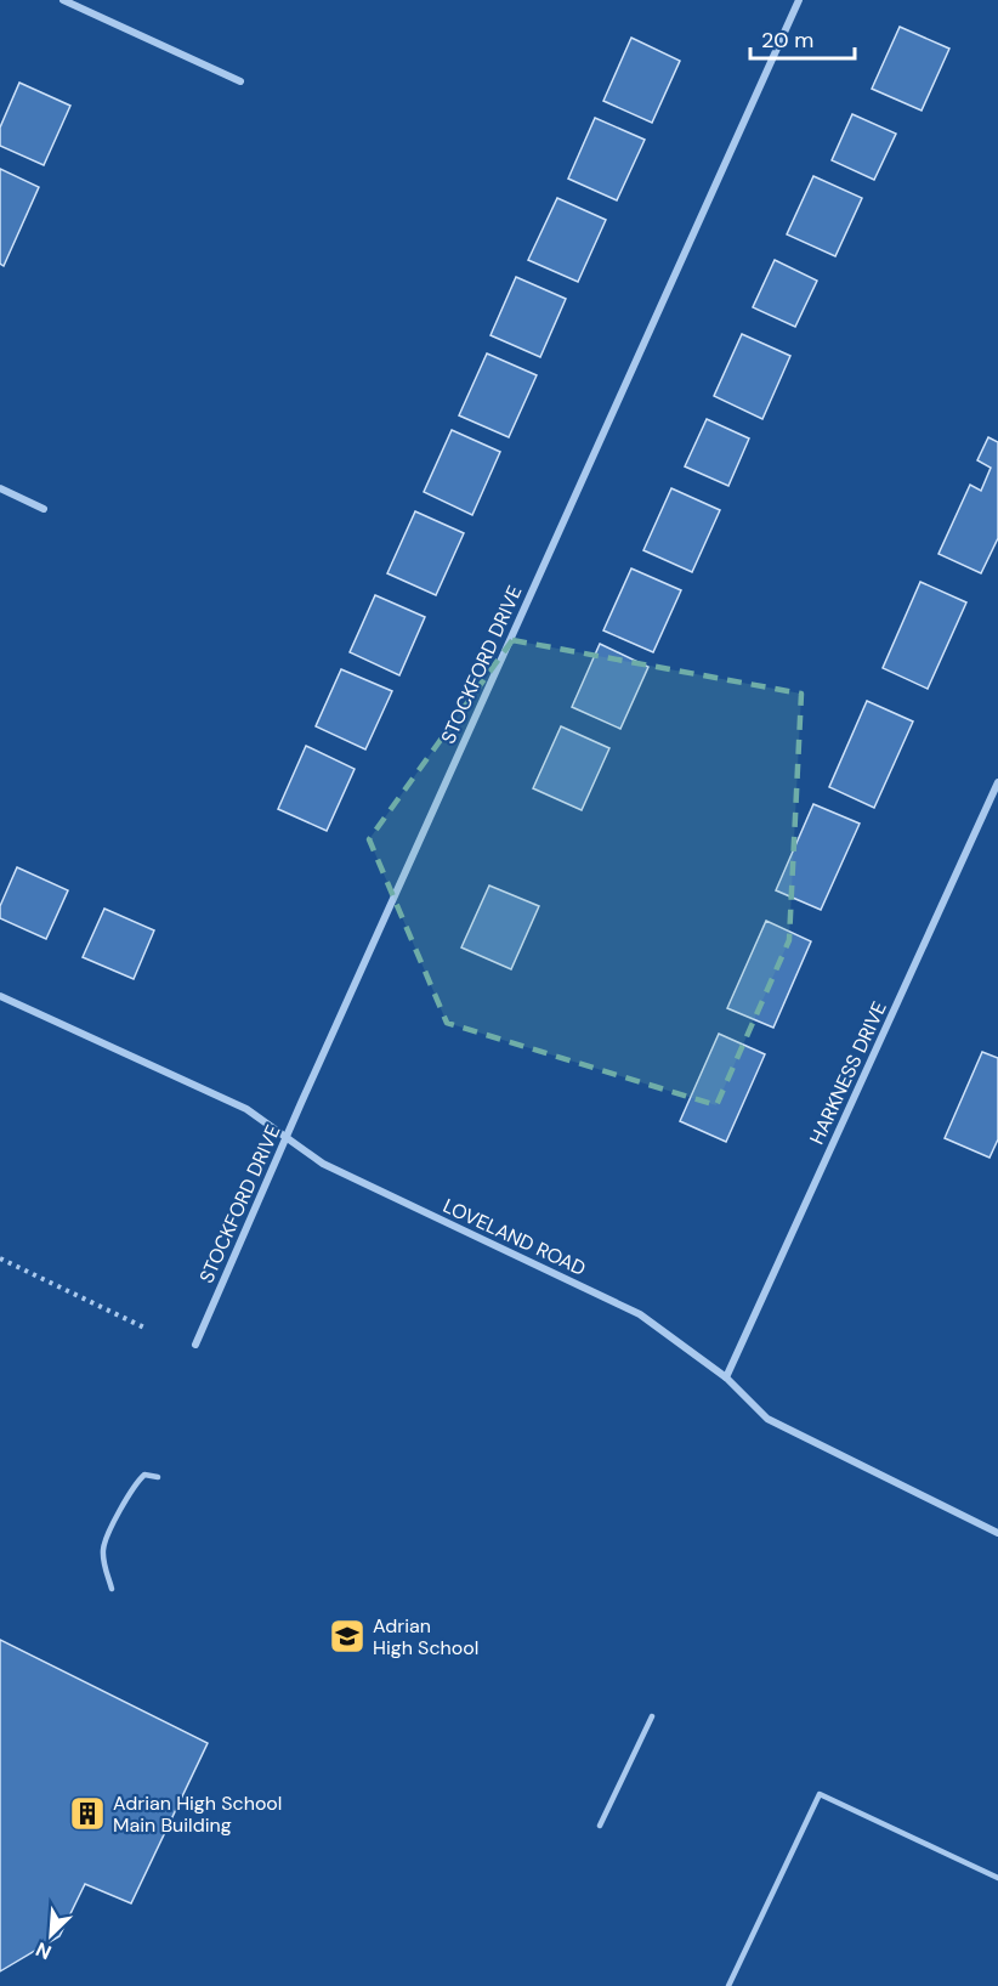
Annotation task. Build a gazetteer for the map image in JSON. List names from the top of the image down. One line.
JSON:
{"streets":{"street":["STOCKFORD DRIVE","HARKNESS DRIVE","LOVELAND ROAD"]},"crossings":[["STOCKFORD DRIVE","LOVELAND ROAD"],["HARKNESS DRIVE","LOVELAND ROAD"]],"places":{"school or university":["Adrian High School"],"building":["Adrian High School Main Building"]},"scale_bar":"20 m","north":"bottom left"}
